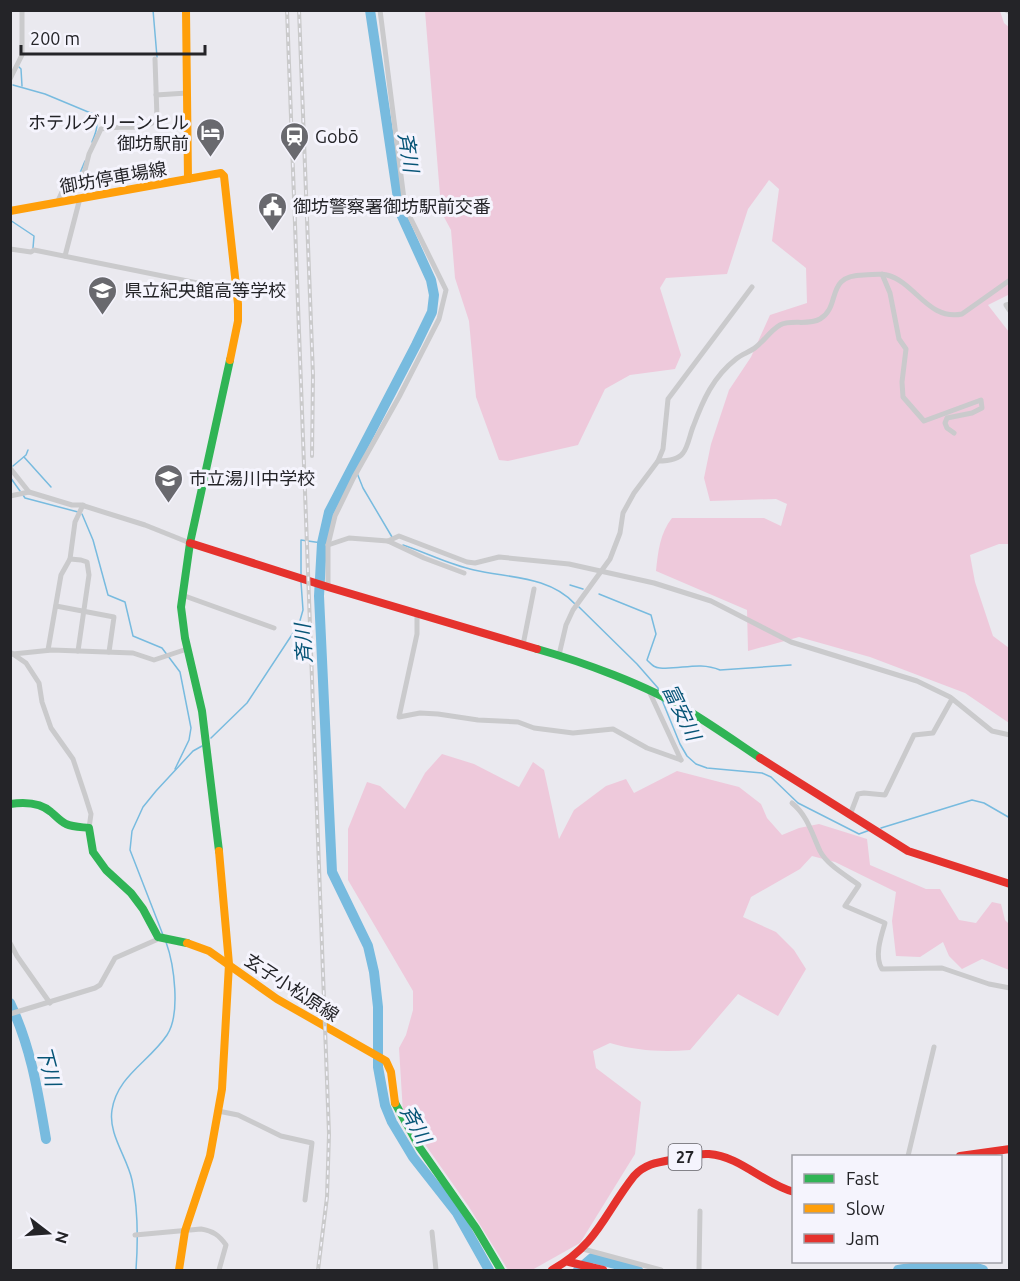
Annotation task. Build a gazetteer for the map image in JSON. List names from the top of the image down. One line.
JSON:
{"streets":{"street":["御坊停車場線","玄子小松原線","27"]},"water":["斉川","富安川","下川"],"places":{"hotel":["ホテルグリーンヒル 御坊駅前"],"station":["Gobō"],"public building":["御坊警察署御坊駅前交番"],"school or university":["県立紀央館高等学校","市立湯川中学校"]},"legend":["Fast","Slow","Jam"],"scale_bar":"200 m","north":"right"}
